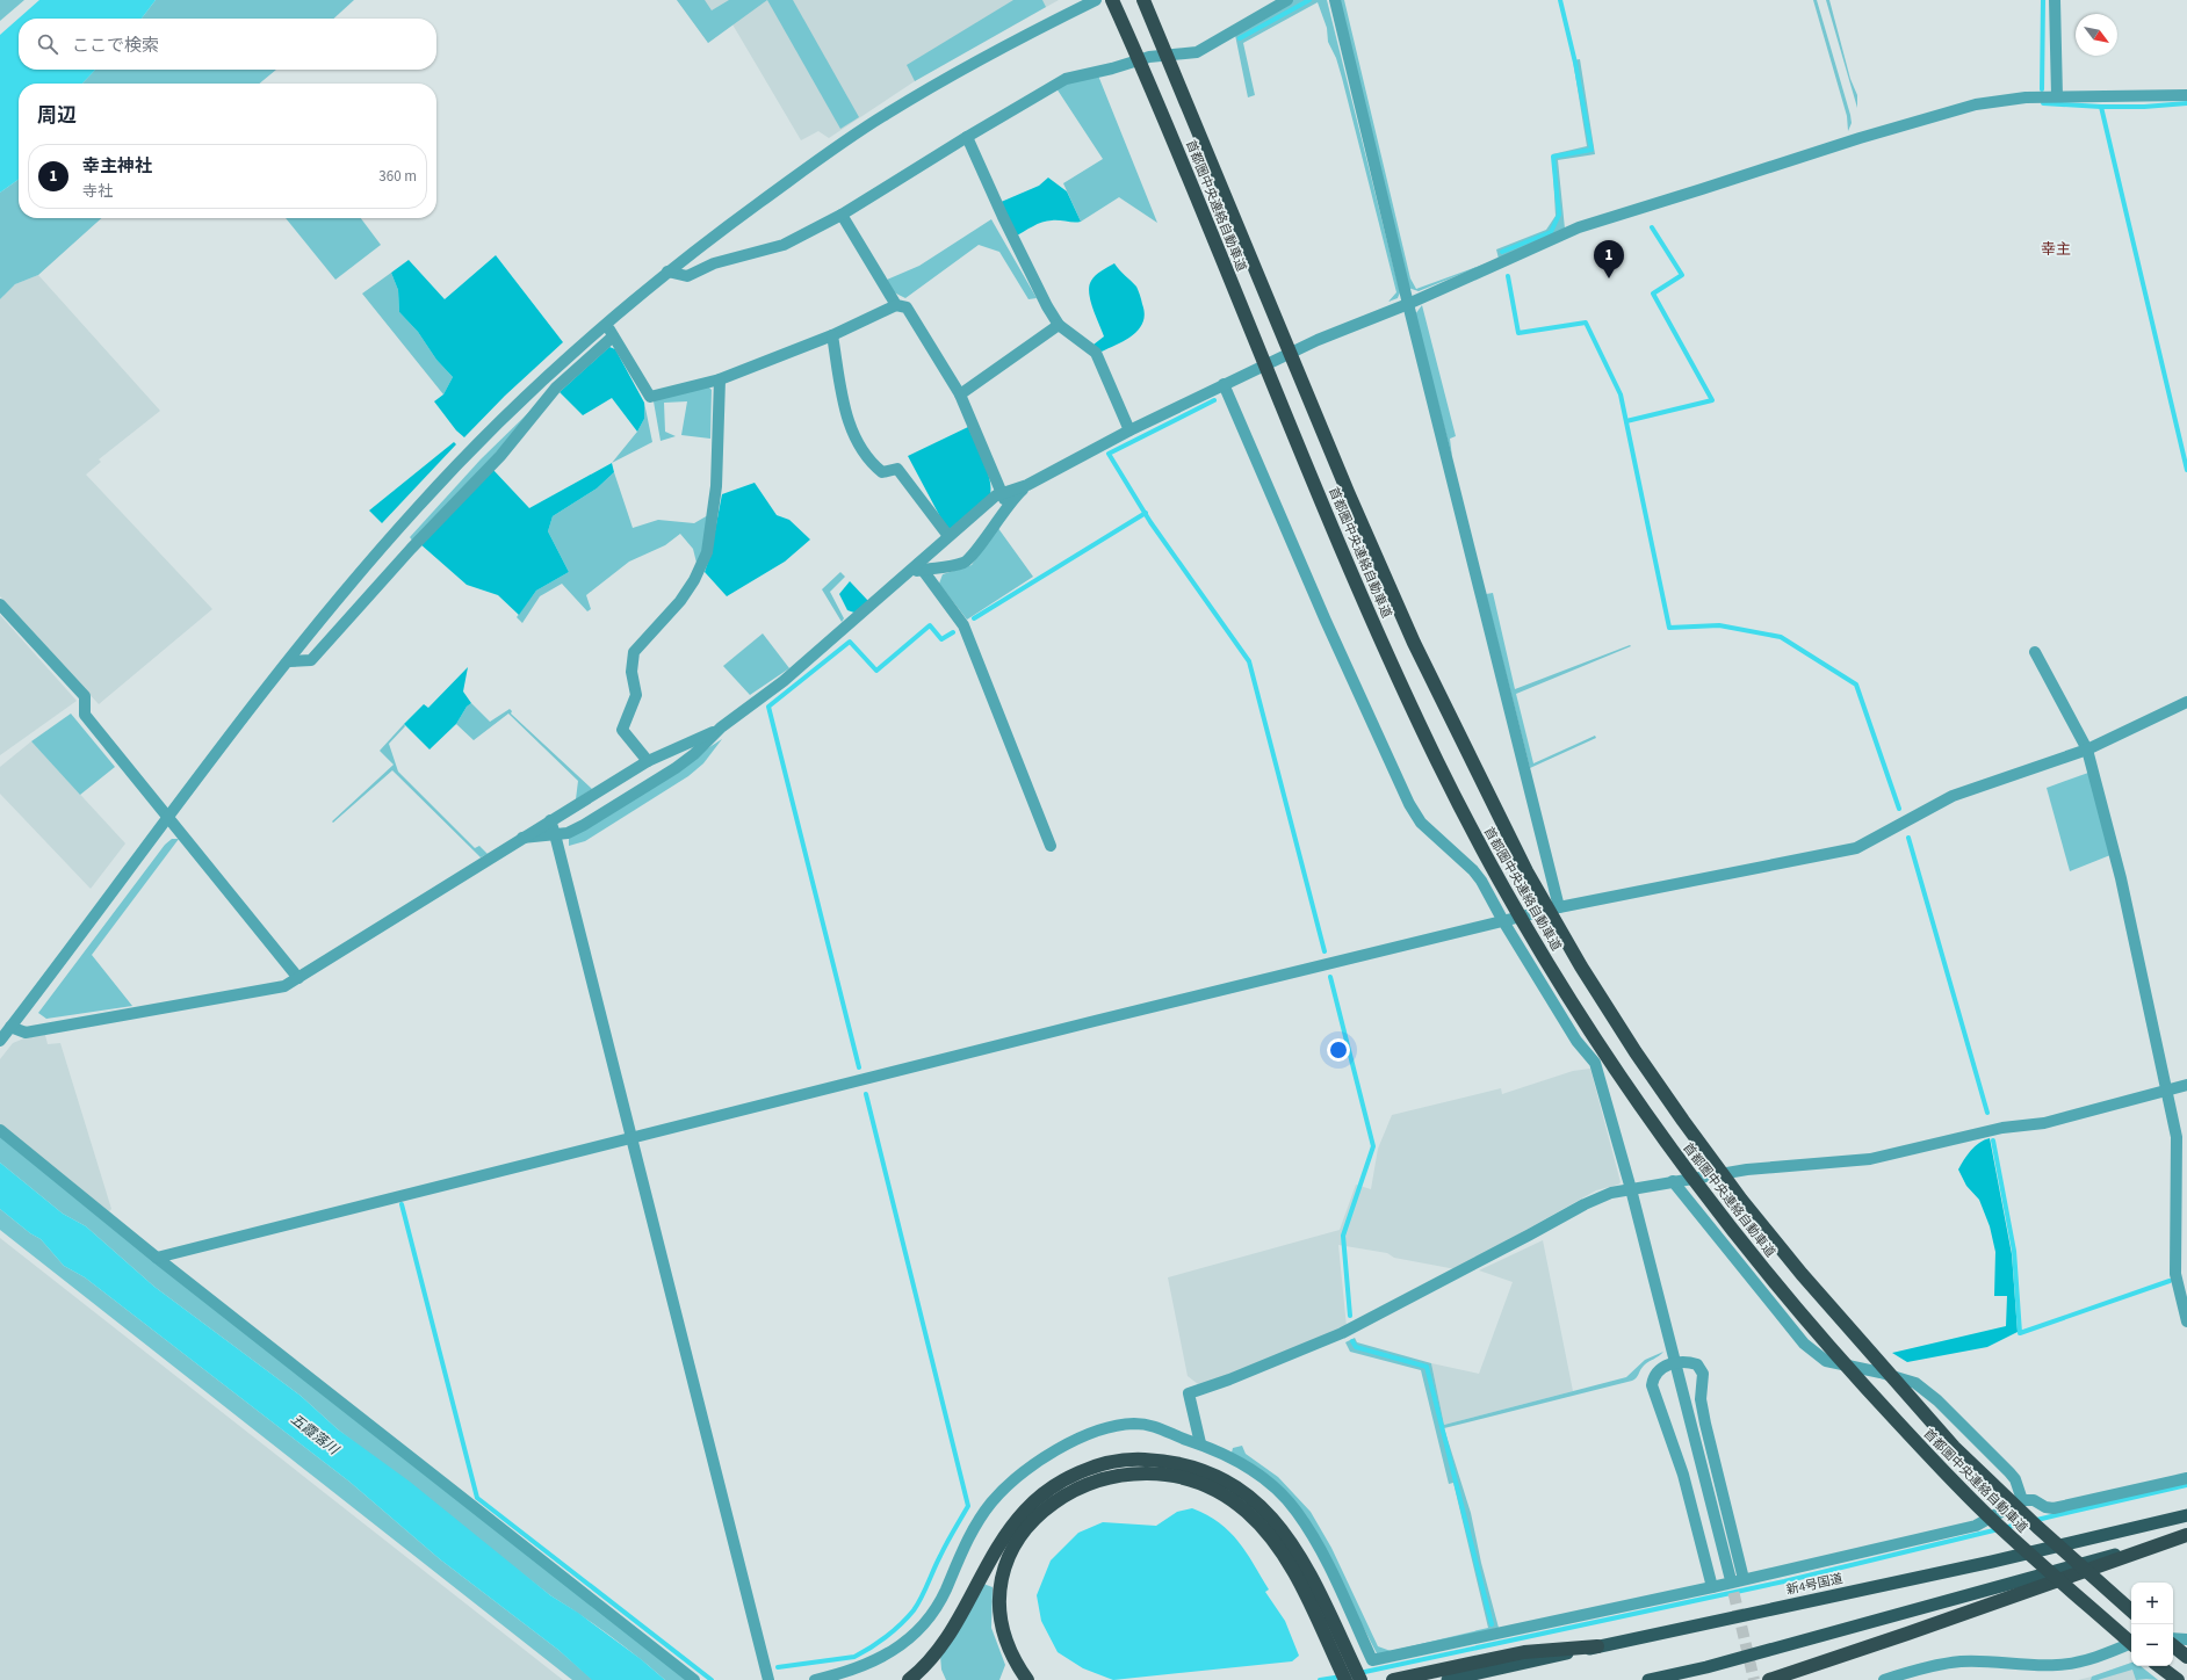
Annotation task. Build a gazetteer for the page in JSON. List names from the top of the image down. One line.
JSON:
{"streets":{"highway":["首都圏中央連絡自動車道","新4号国道"]},"districts":["幸主"],"water":["五霞落川"],"north":"bottom right","page":{"search":"ここで検索","heading":"周辺","list":[{"mark":"1","name":"幸主神社","note":"寺社","value":"360 m"}],"pins":"1","map_buttons":["+","−"]}}
